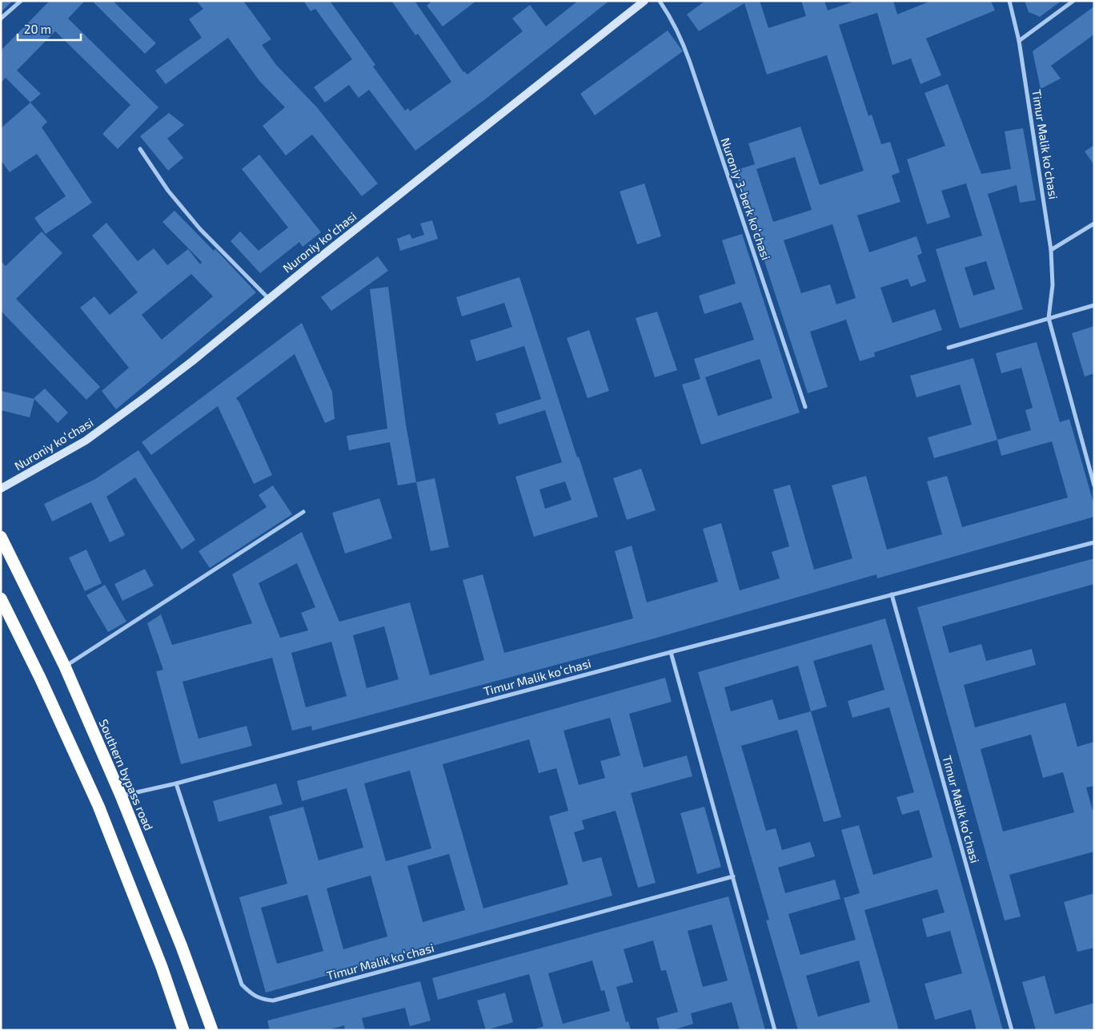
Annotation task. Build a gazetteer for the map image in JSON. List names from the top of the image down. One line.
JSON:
{"streets":{"highway":["Southern bypass road"],"street":["Timur Malik koʻchasi","Nuroniy 3-berk koʻchasi","Nuroniy koʻchasi"]},"crossings":[["Timur Malik koʻchasi","Southern bypass road"]],"scale_bar":"20 m"}
